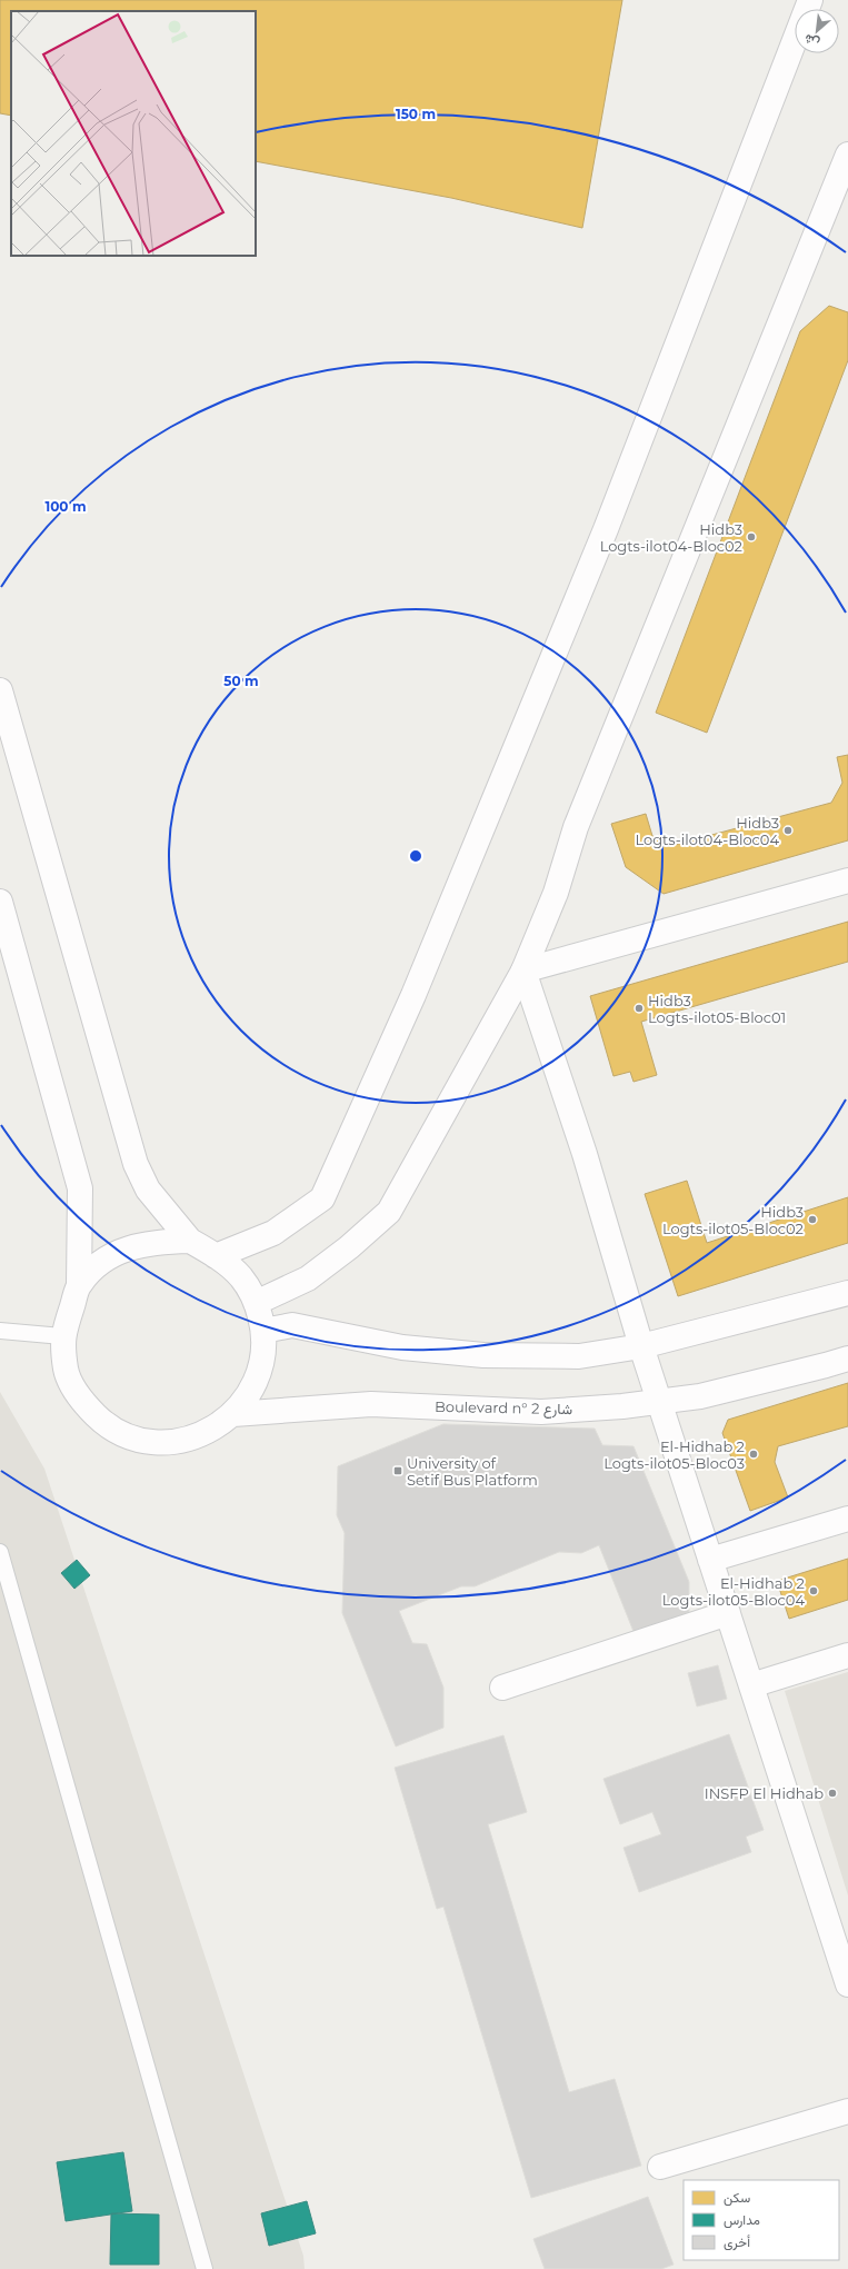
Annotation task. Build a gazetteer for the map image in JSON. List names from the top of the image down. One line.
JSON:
{"streets":{"street":["Boulevard n° شارع 2"]},"places":{"other":["Hidb3 Logts-ilot04-Bloc02","Hidb3 Logts-ilot04-Bloc04","Hidb3 Logts-ilot05-Bloc01","Hidb3 Logts-ilot05-Bloc02","El-Hidhab 2 Logts-ilot05-Bloc03","El-Hidhab 2 Logts-ilot05-Bloc04","INSFP El Hidhab"],"transit":["University of Setif Bus Platform"]},"legend":["سكن","مدارس","أخرى"],"north":"bottom left","rings":["150 m","100 m","50 m"]}
